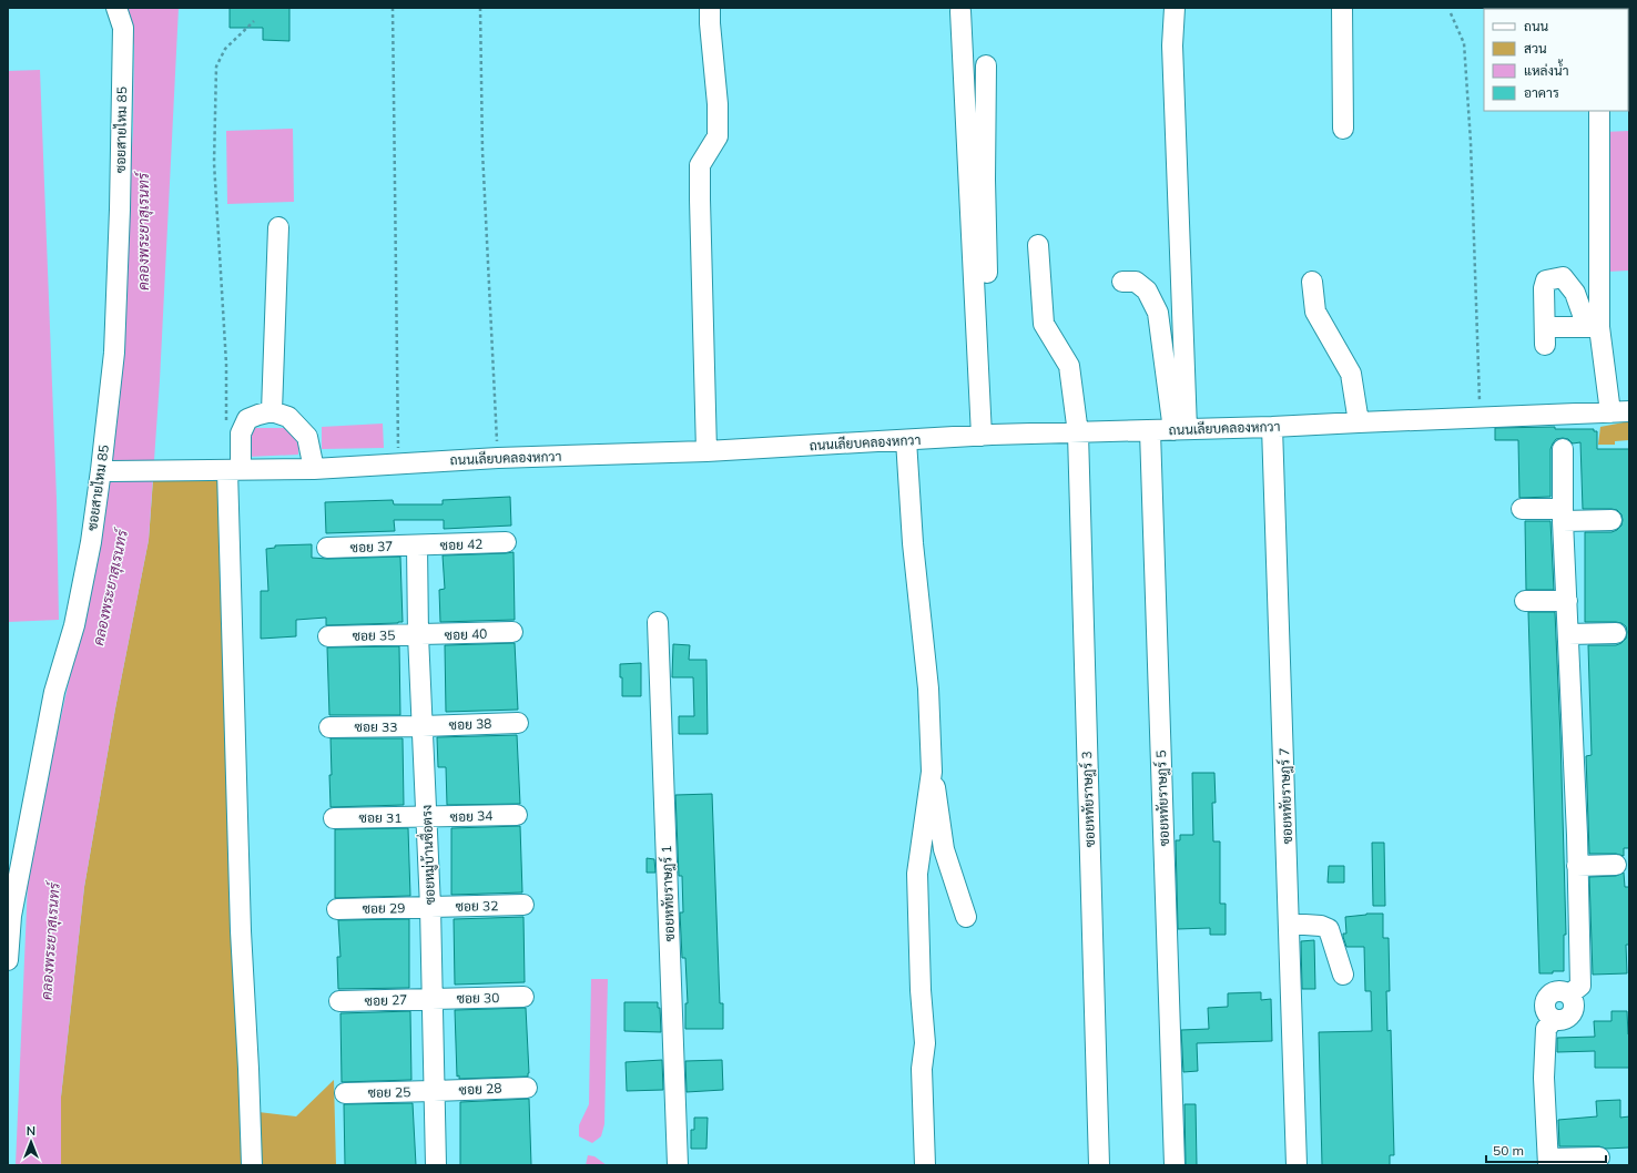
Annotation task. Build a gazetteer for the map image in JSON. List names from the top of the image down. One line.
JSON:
{"streets":{"street":["ซอยสายไหม 85","ถนนเลียบคลองหกวา","ซอย 42","ซอย 37","ซอย 40","ซอย 35","ซอย 38","ซอย 33","ซอยหทัยราษฎร์ 7","ซอยหทัยราษฎร์ 5","ซอยหทัยราษฎร์ 3","ซอย 34","ซอย 31","ซอยหมู่บ้านซื่อตรง","ซอยหทัยราษฎร์ 1","ซอย 32","ซอย 29","ซอย 30","ซอย 27","ซอย 28","ซอย 25"]},"crossings":[["ซอยสายไหม 85","ถนนเลียบคลองหกวา"],["ถนนเลียบคลองหกวา","ซอยหทัยราษฎร์ 7"],["ถนนเลียบคลองหกวา","ซอยหทัยราษฎร์ 5"],["ถนนเลียบคลองหกวา","ซอยหทัยราษฎร์ 3"],["ซอย 42","ซอย 37"],["ซอย 42","ซอยหมู่บ้านซื่อตรง"],["ซอย 37","ซอยหมู่บ้านซื่อตรง"],["ซอย 40","ซอย 35"],["ซอย 40","ซอยหมู่บ้านซื่อตรง"],["ซอย 35","ซอยหมู่บ้านซื่อตรง"],["ซอย 38","ซอย 33"],["ซอย 38","ซอยหมู่บ้านซื่อตรง"],["ซอย 33","ซอยหมู่บ้านซื่อตรง"],["ซอย 34","ซอย 31"],["ซอย 34","ซอยหมู่บ้านซื่อตรง"],["ซอย 31","ซอยหมู่บ้านซื่อตรง"],["ซอยหมู่บ้านซื่อตรง","ซอย 32"],["ซอยหมู่บ้านซื่อตรง","ซอย 29"],["ซอยหมู่บ้านซื่อตรง","ซอย 30"],["ซอยหมู่บ้านซื่อตรง","ซอย 27"],["ซอยหมู่บ้านซื่อตรง","ซอย 28"],["ซอยหมู่บ้านซื่อตรง","ซอย 25"],["ซอย 32","ซอย 29"],["ซอย 30","ซอย 27"],["ซอย 28","ซอย 25"]],"water":["คลองพระยาสุเรนทร์"],"legend":["ถนน","สวน","แหล่งน้ำ","อาคาร"],"scale_bar":"50 m","north":"top"}
